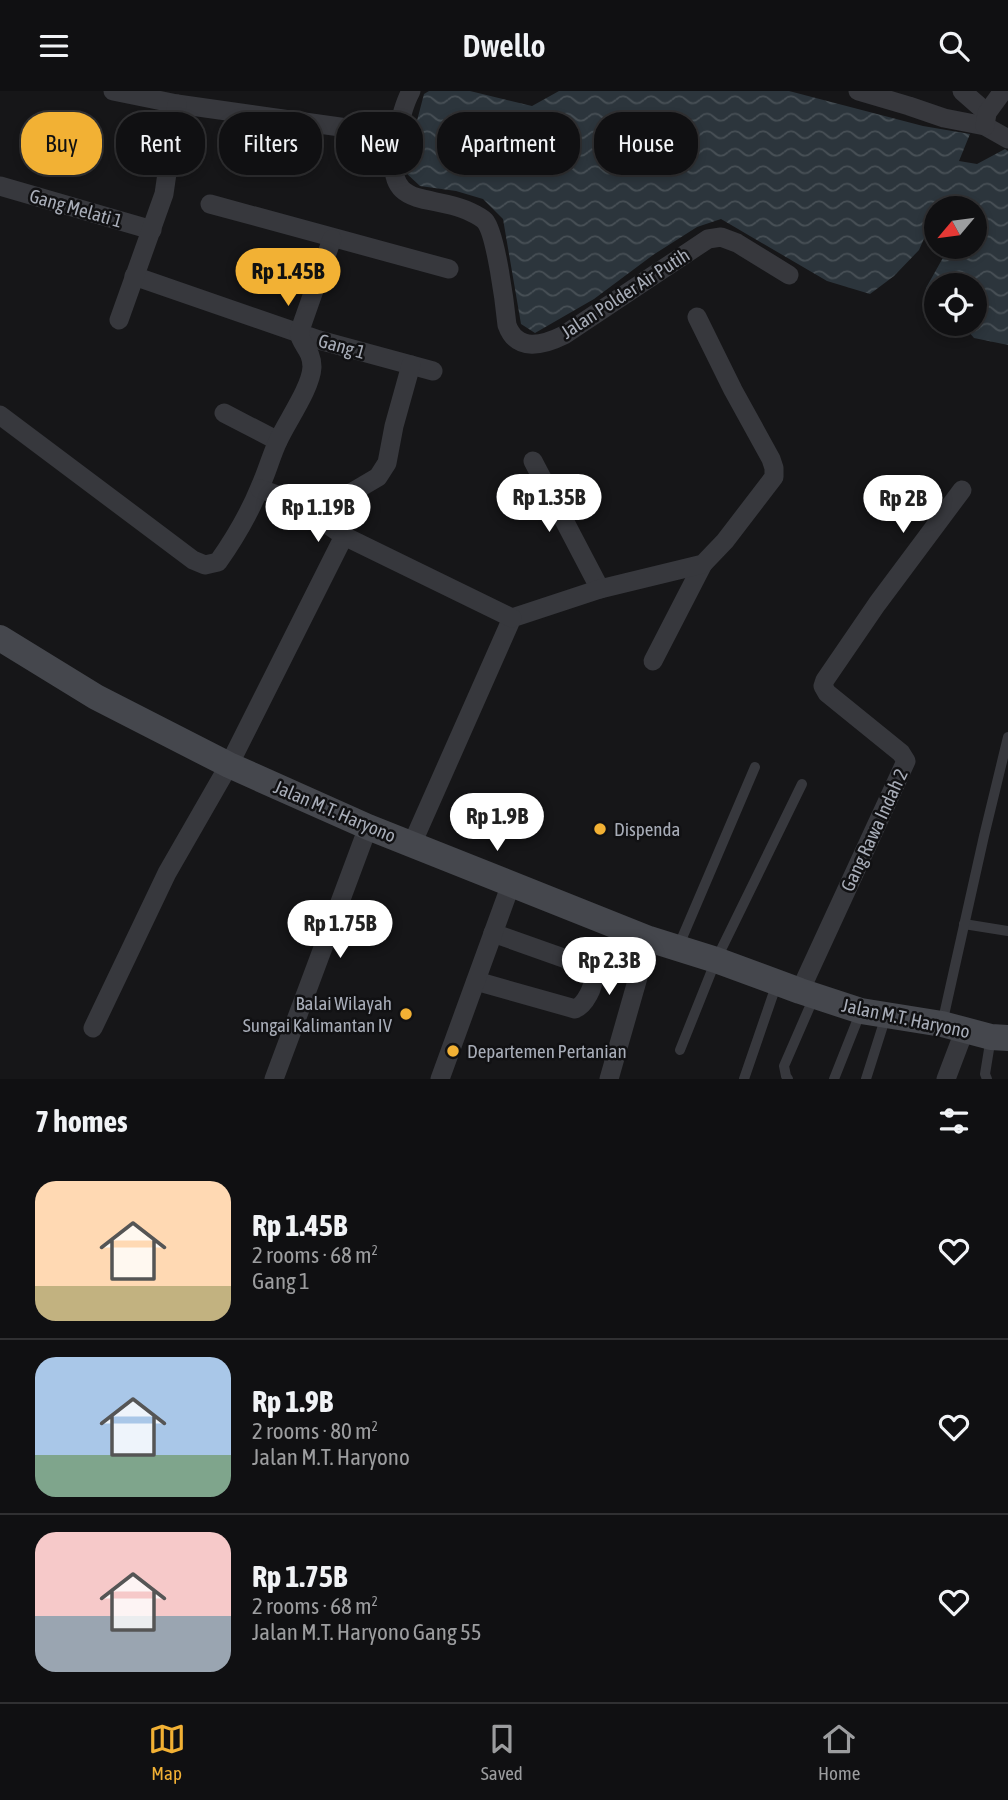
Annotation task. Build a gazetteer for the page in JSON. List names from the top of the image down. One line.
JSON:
{"streets":{"main road":["Jalan M.T. Haryono"],"street":["Gang Melati 1","Jalan Polder Air Putih","Gang 1","Gang Rawa Indah 2"]},"crossings":[["Jalan M.T. Haryono","Gang Rawa Indah 2"]],"places":["Dispenda","Balai Wilayah Sungai Kalimantan IV","Departemen Pertanian"],"north":"bottom left","page":{"header":"Dwello","chip":["Buy","Rent","Filters","New","Apartment","House"],"price":["Rp 1.45B","Rp 1.35B","Rp 2B","Rp 1.19B","Rp 1.9B","Rp 1.75B","Rp 2.3B"],"heading":"7 homes","list":[{"name":"Rp 1.45B","note":"2 rooms · 68 m² · Gang 1"},{"name":"Rp 1.9B","note":"2 rooms · 80 m² · Jalan M.T. Haryono"},{"name":"Rp 1.75B","note":"2 rooms · 68 m² · Jalan M.T. Haryono Gang 55"}],"tabs":["Map","Saved","Home"]}}
